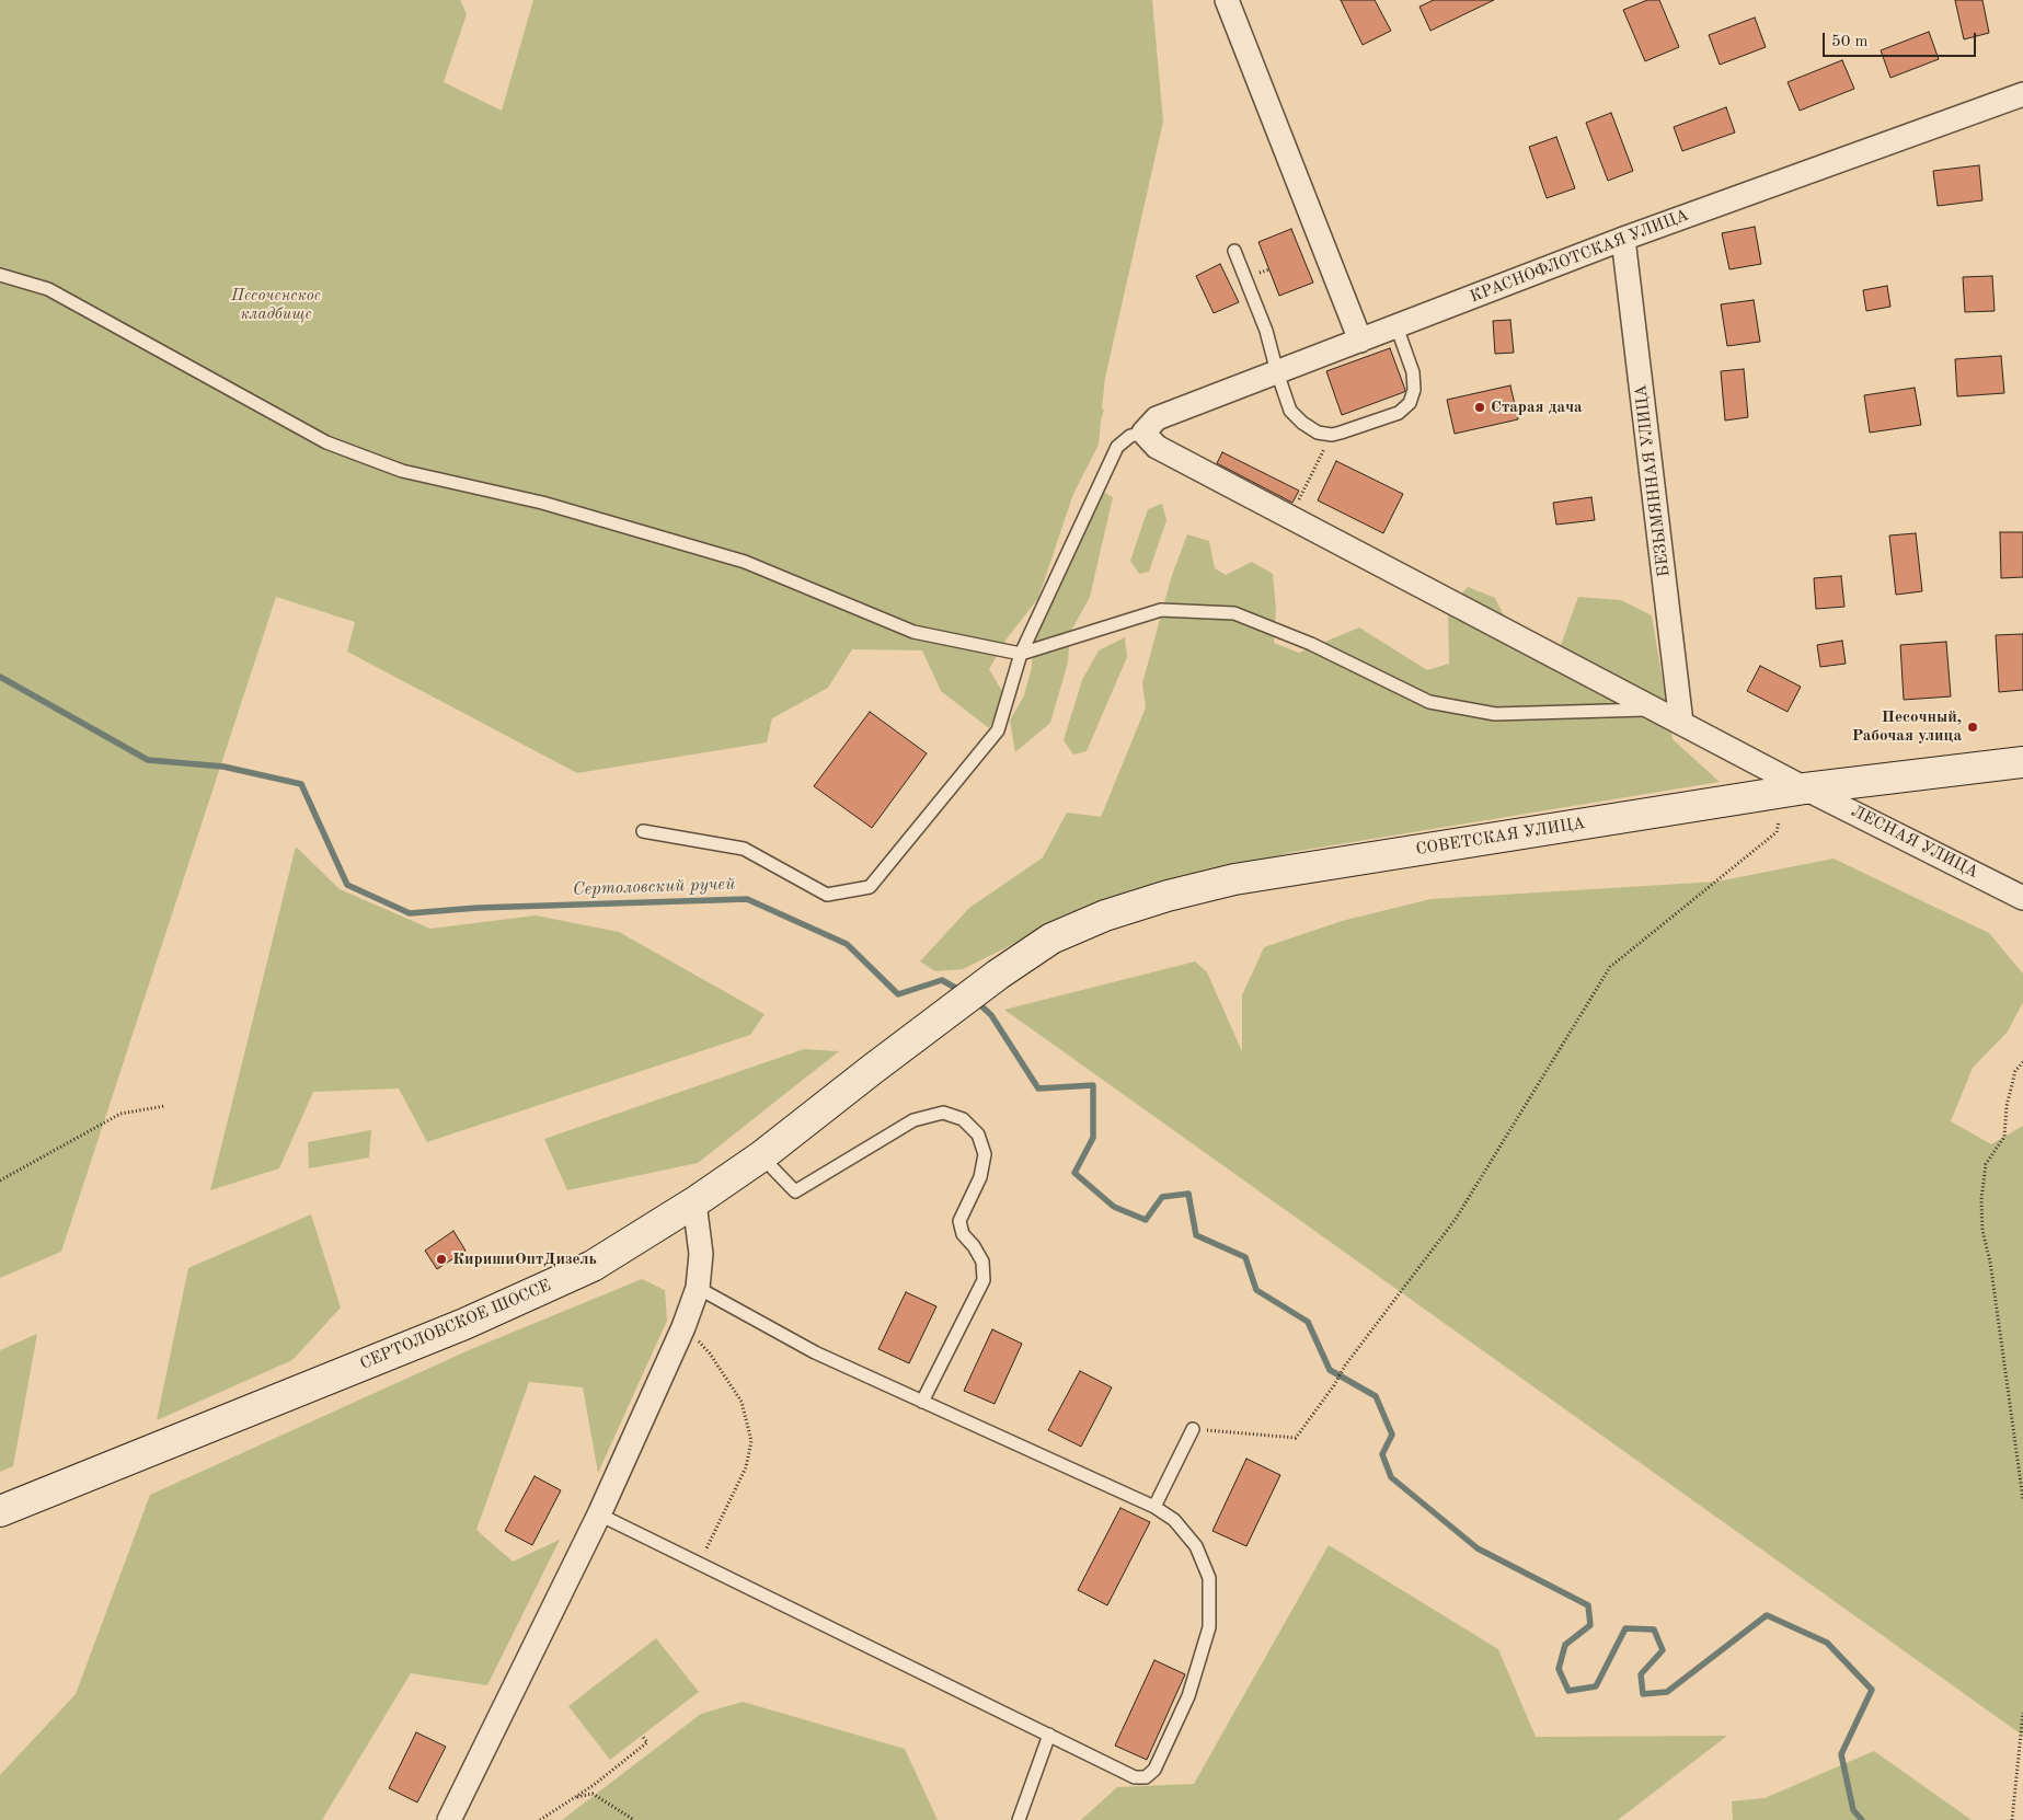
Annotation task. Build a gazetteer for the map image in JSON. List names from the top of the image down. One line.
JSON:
{"streets":{"main road":["СОВЕТСКАЯ УЛИЦА","СЕРТОЛОВСКОЕ ШОССЕ"],"street":["КРАСНОФЛОТСКАЯ УЛИЦА","БЕЗЫМЯННАЯ УЛИЦА","ЛЕСНАЯ УЛИЦА"]},"crossings":[["КРАСНОФЛОТСКАЯ УЛИЦА","БЕЗЫМЯННАЯ УЛИЦА"],["КРАСНОФЛОТСКАЯ УЛИЦА","ЛЕСНАЯ УЛИЦА"],["БЕЗЫМЯННАЯ УЛИЦА","ЛЕСНАЯ УЛИЦА"],["СОВЕТСКАЯ УЛИЦА","ЛЕСНАЯ УЛИЦА"],["СОВЕТСКАЯ УЛИЦА","СЕРТОЛОВСКОЕ ШОССЕ"]],"water":["Сертоловский ручей"],"parks":["Песоченское кладбище"],"places":["Старая дача","Песочный, Рабочая улица","КиришиОптДизель"],"scale_bar":"50 m"}
